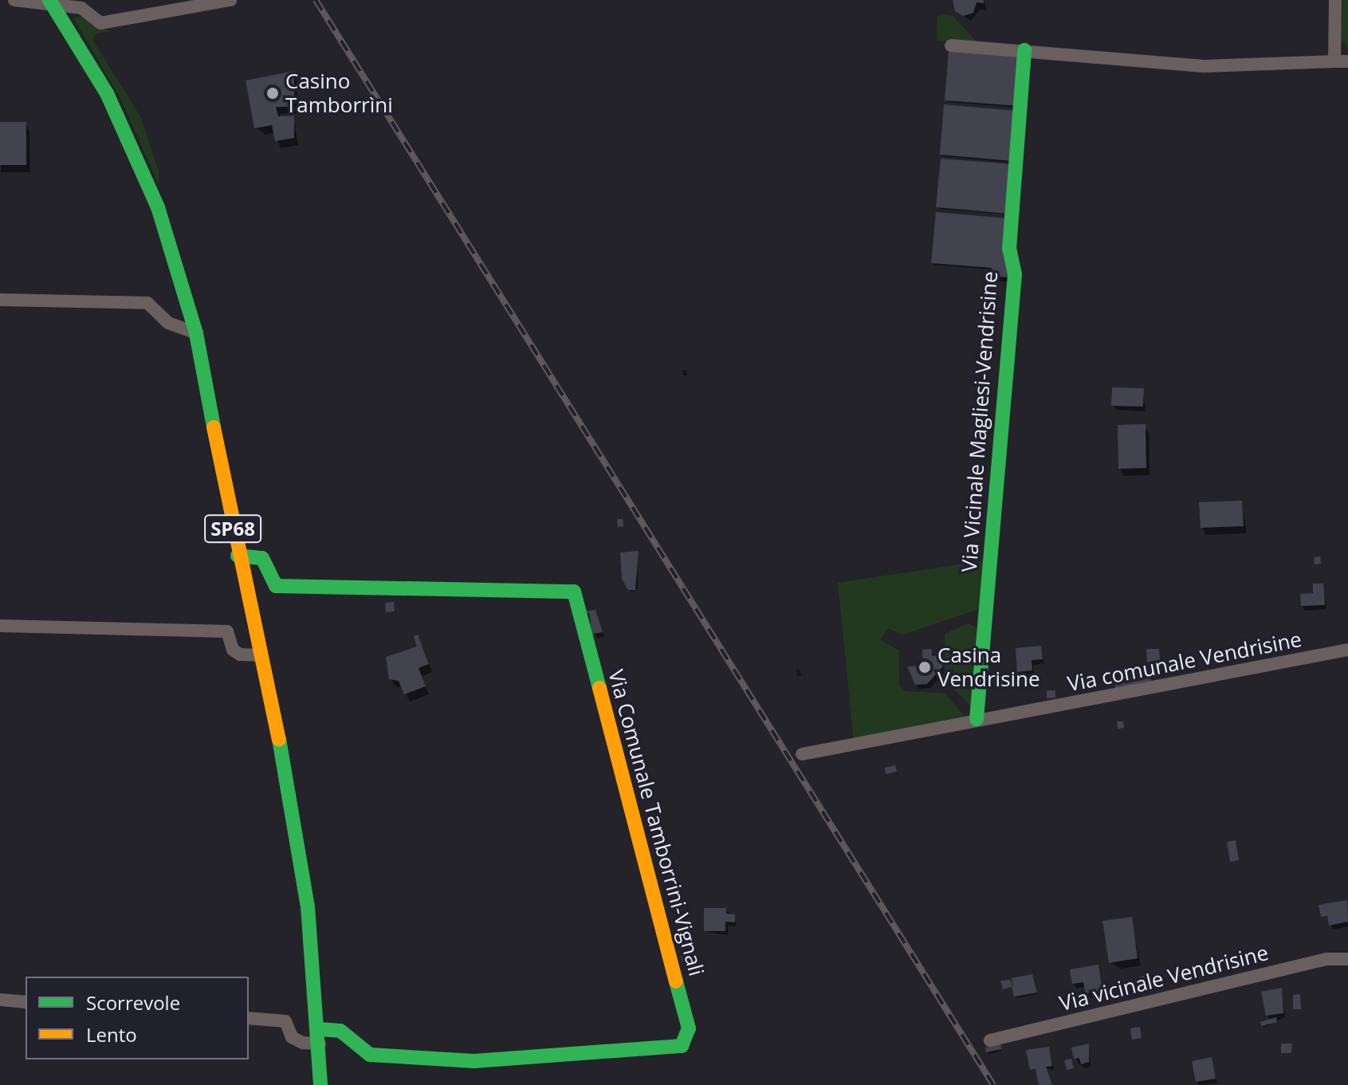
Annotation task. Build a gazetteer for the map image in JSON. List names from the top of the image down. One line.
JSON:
{"streets":{"street":["Via Vicinale Magliesi-Vendrisine","SP68","Via comunale Vendrisine","Via Comunale Tamborrini-Vignali","Via vicinale Vendrisine"]},"crossings":[["Via Vicinale Magliesi-Vendrisine","Via comunale Vendrisine"],["SP68","Via Comunale Tamborrini-Vignali"]],"places":["Casino Tamborrìni","Casina Vendrisine"],"legend":["Scorrevole","Lento"]}
